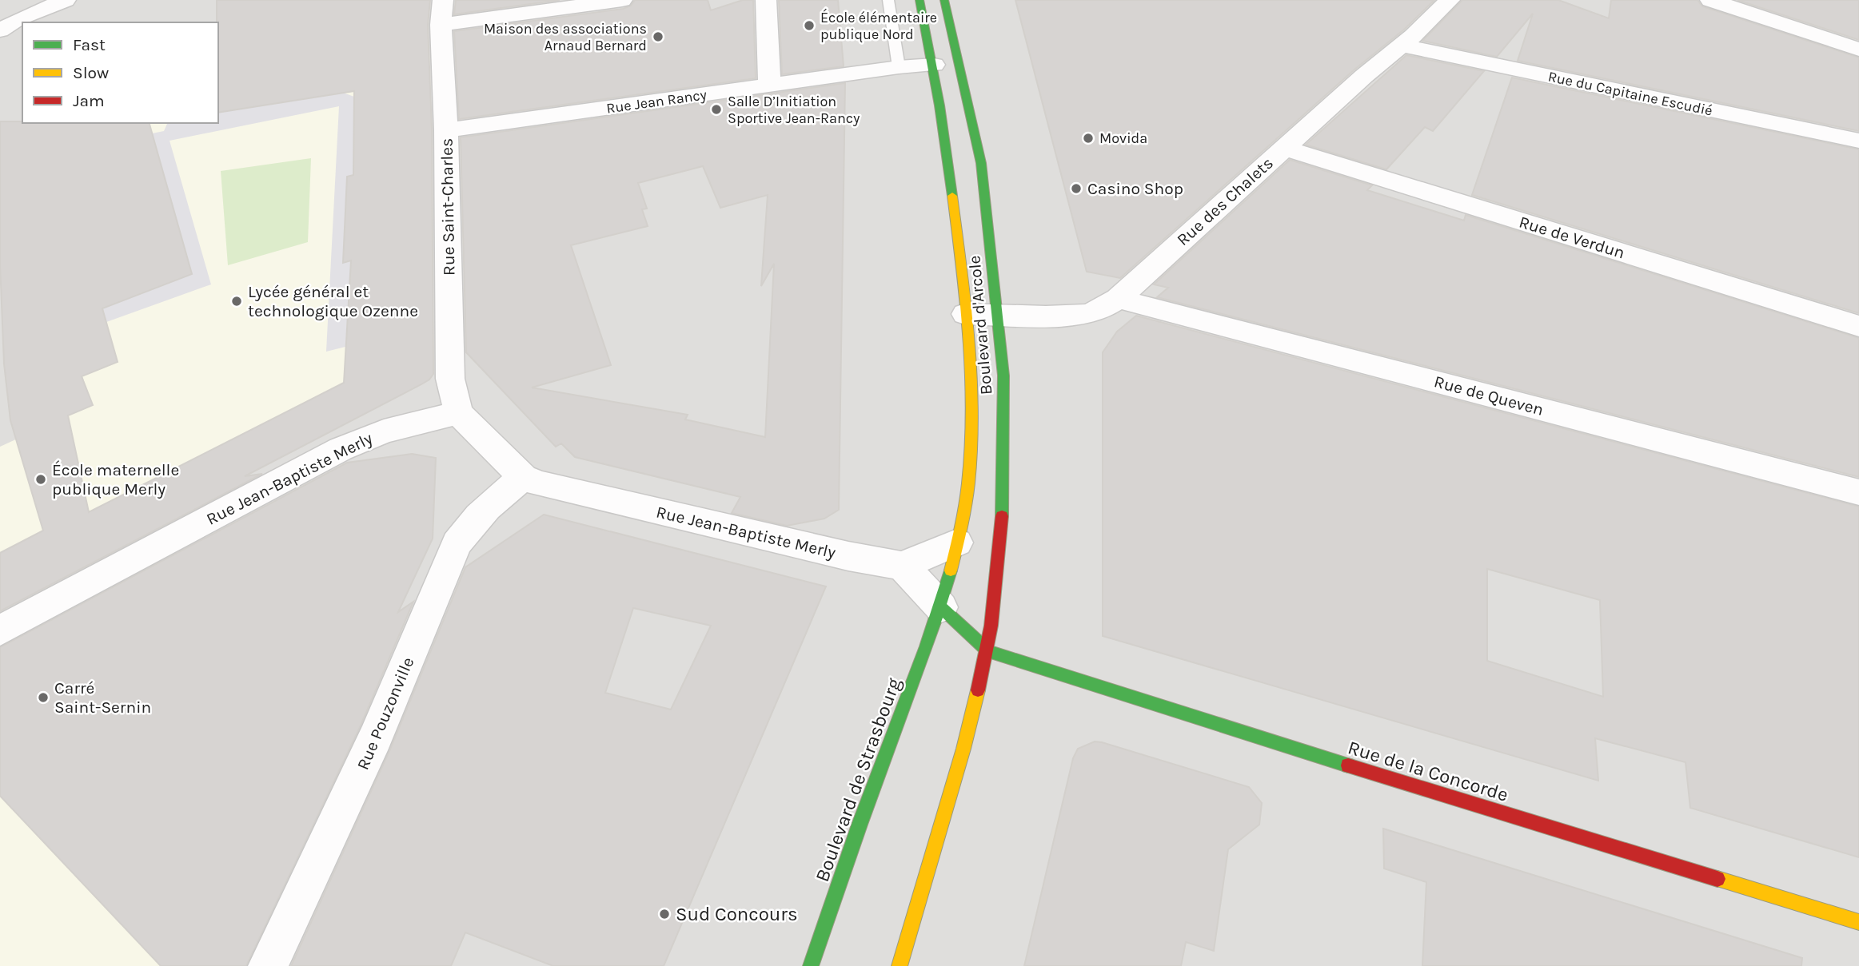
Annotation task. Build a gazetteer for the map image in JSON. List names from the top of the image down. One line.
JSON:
{"streets":{"main road":["Boulevard d'Arcole","Rue de la Concorde","Boulevard de Strasbourg"],"street":["Rue du Capitaine Escudié","Rue Jean Rancy","Rue des Chalets","Rue Saint-Charles","Rue de Verdun","Rue de Queven","Rue Jean-Baptiste Merly","Rue Pouzonville"]},"crossings":[["Rue du Capitaine Escudié","Rue des Chalets"],["Rue Jean Rancy","Rue Saint-Charles"],["Rue Jean Rancy","Boulevard d'Arcole"],["Rue des Chalets","Rue de Verdun"],["Rue des Chalets","Boulevard d'Arcole"],["Rue des Chalets","Rue de Queven"],["Rue Saint-Charles","Rue Jean-Baptiste Merly"],["Boulevard d'Arcole","Rue de la Concorde"],["Boulevard d'Arcole","Boulevard de Strasbourg"],["Rue Jean-Baptiste Merly","Rue Pouzonville"]],"places":["École élémentaire publique Nord","Maison des associations Arnaud Bernard","Salle D’Initiation Sportive Jean-Rancy","Movida","Casino Shop","Lycée général et technologique Ozenne","École maternelle publique Merly","Carré Saint-Sernin","Sud Concours"],"legend":["Fast","Slow","Jam"]}
